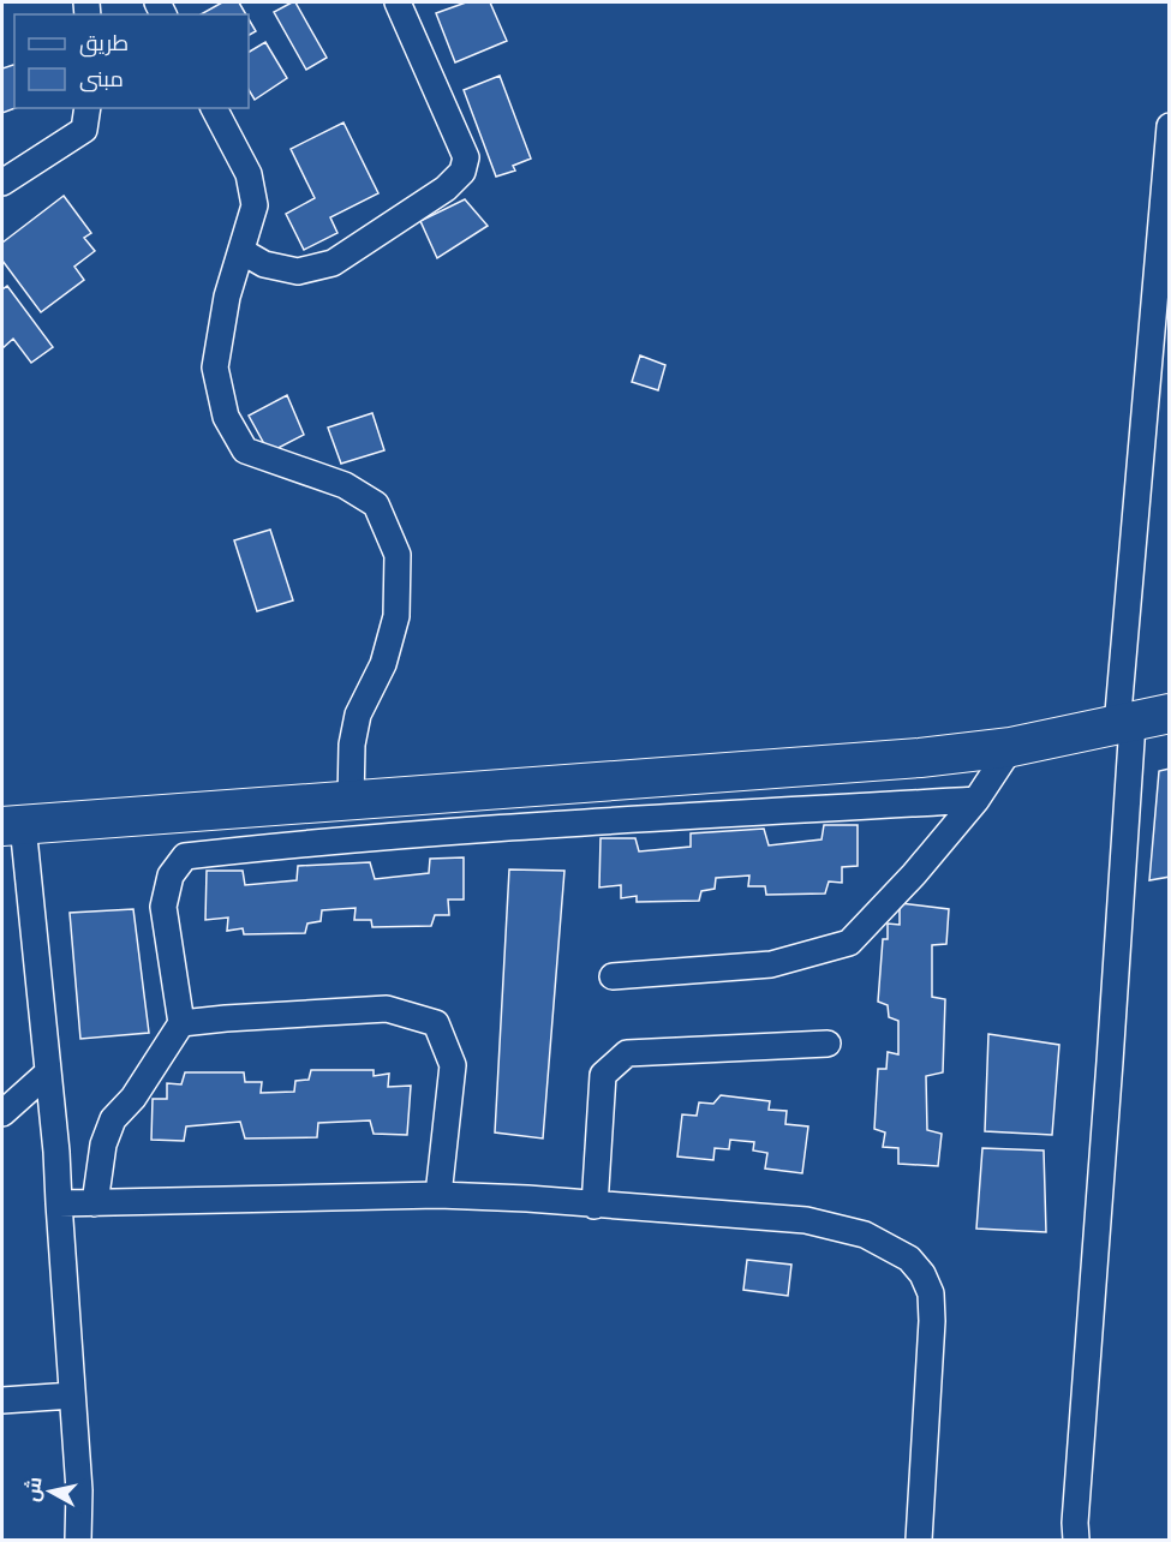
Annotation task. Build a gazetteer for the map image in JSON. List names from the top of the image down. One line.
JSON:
{"legend":["طريق","مبنى"],"north":"left"}
